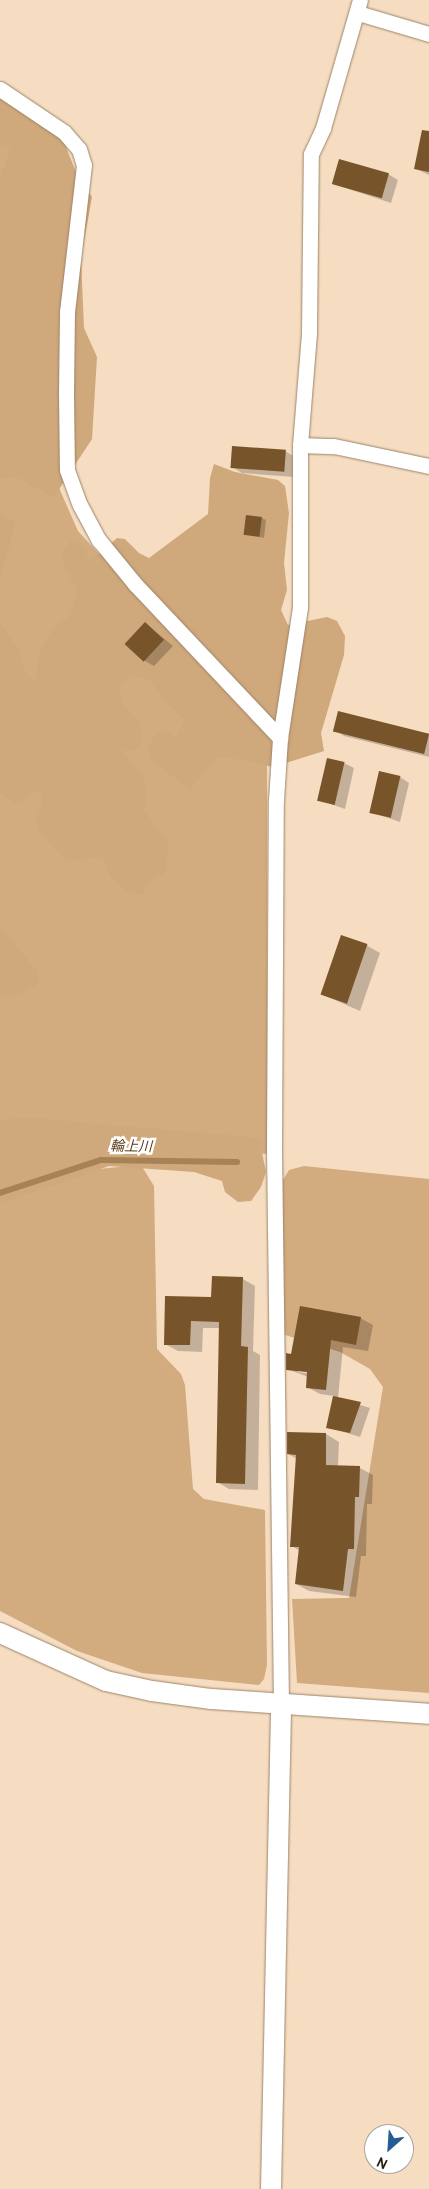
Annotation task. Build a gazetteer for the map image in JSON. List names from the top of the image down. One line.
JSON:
{"water":["輪上川"],"north":"bottom left"}
